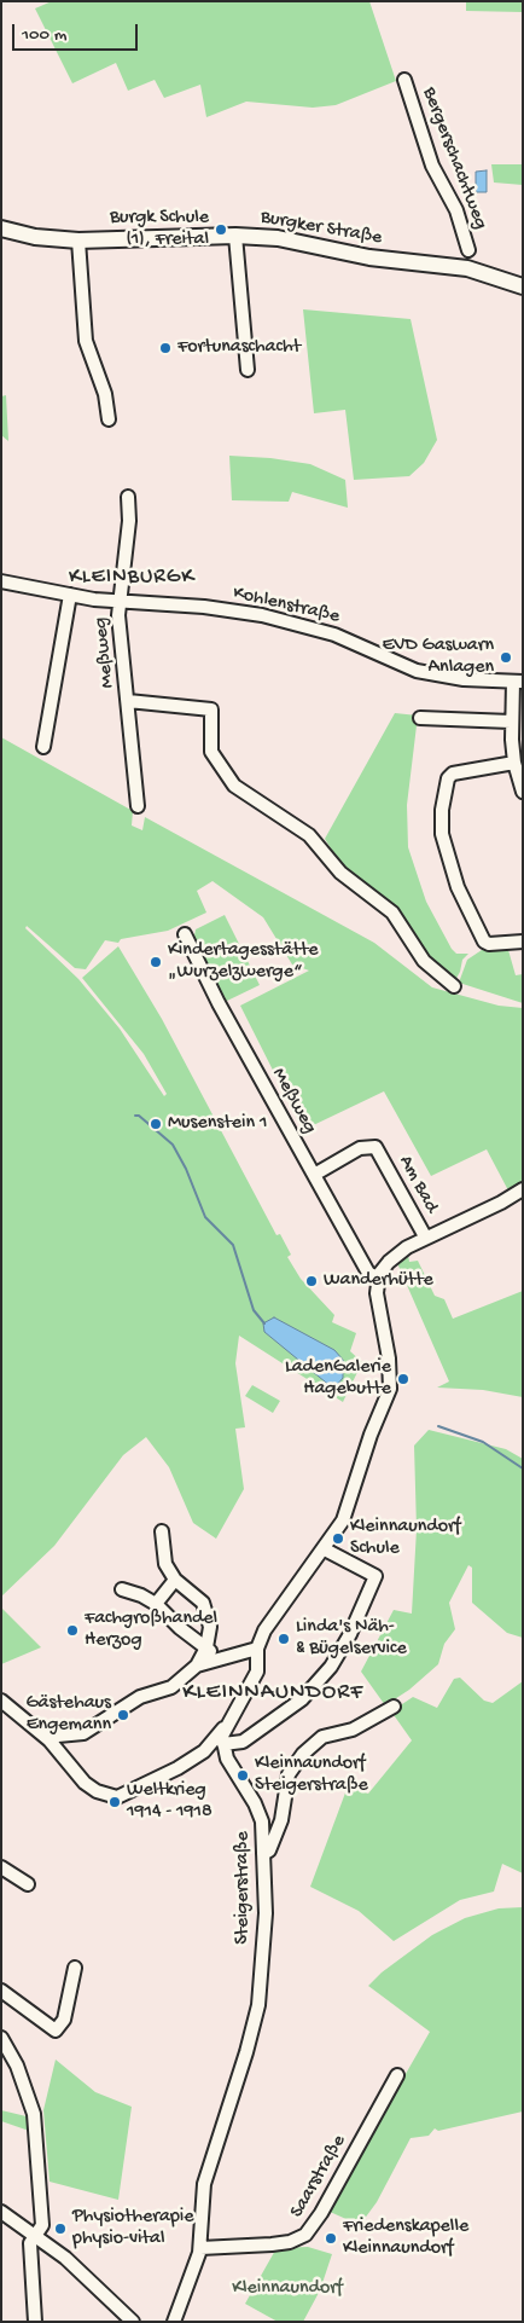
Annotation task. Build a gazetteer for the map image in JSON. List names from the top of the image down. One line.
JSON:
{"streets":{"main road":["Burgker Straße"],"street":["Bergerschachtweg","Kohlenstraße","Meßweg","Am Bad","Steigerstraße","Saarstraße"]},"crossings":[["Kohlenstraße","Meßweg"],["Meßweg","Am Bad"],["Meßweg","Steigerstraße"],["Steigerstraße","Saarstraße"]],"districts":["KLEINBURGK","KLEINNAUNDORF"],"parks":["Kleinnaundorf"],"places":["Burgk Schule (1), Freital","Fortunaschacht","EVD Gaswarn Anlagen","Kindertagesstätte „Wurzelzwerge“","Musenstein 1","Wanderhütte","LadenGalerie Hagebutte","Kleinnaundorf Schule","Fachgroßhandel Herzog","Linda's Näh- & Bügelservice","Gästehaus Engemann","Kleinnaundorf Steigerstraße","Weltkrieg 1914 - 1918","Physiotherapie physio-vital","Friedenskapelle Kleinnaundorf"],"scale_bar":"100 m"}
